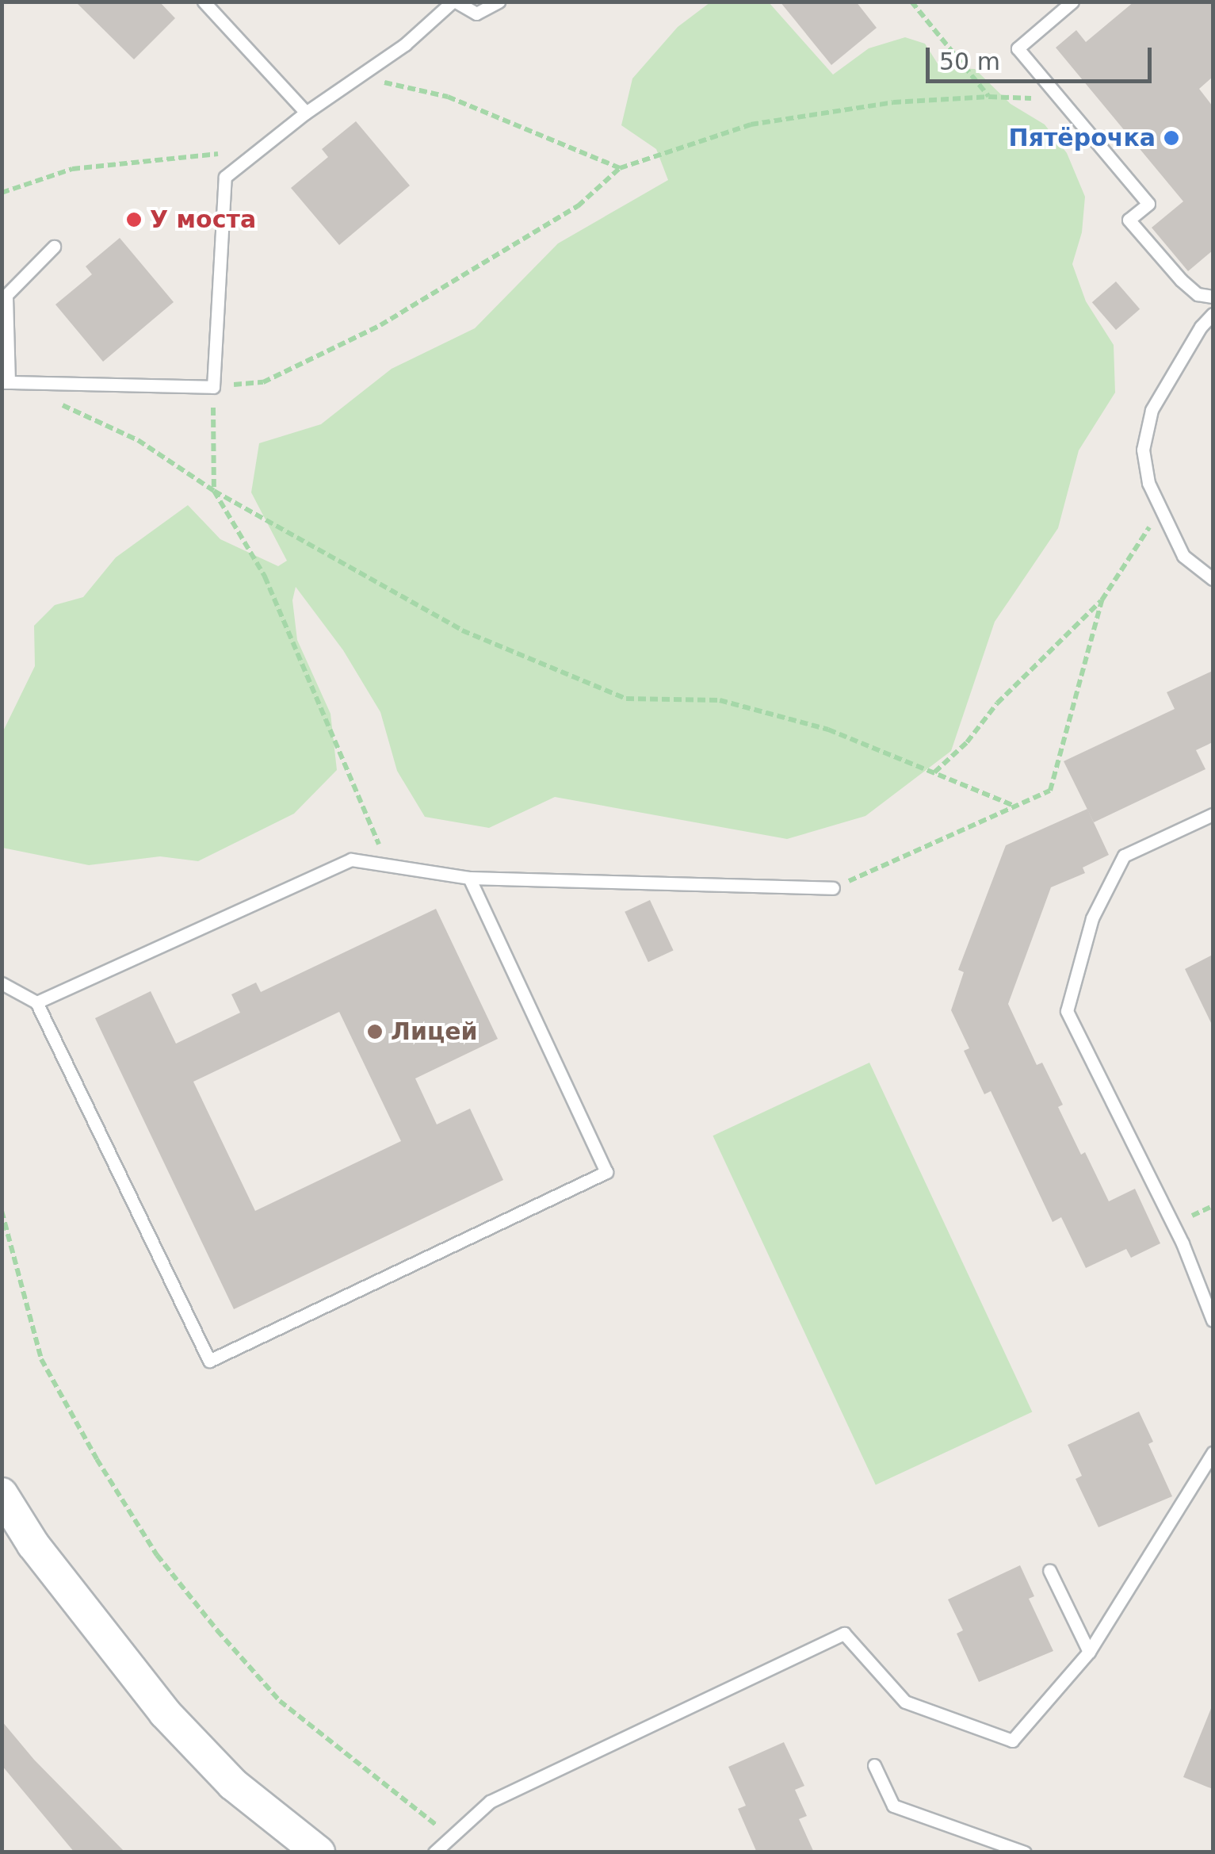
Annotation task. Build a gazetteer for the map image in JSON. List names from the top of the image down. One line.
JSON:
{"places":["Пятёрочка","У моста","Лицей"],"scale_bar":"50 m"}
